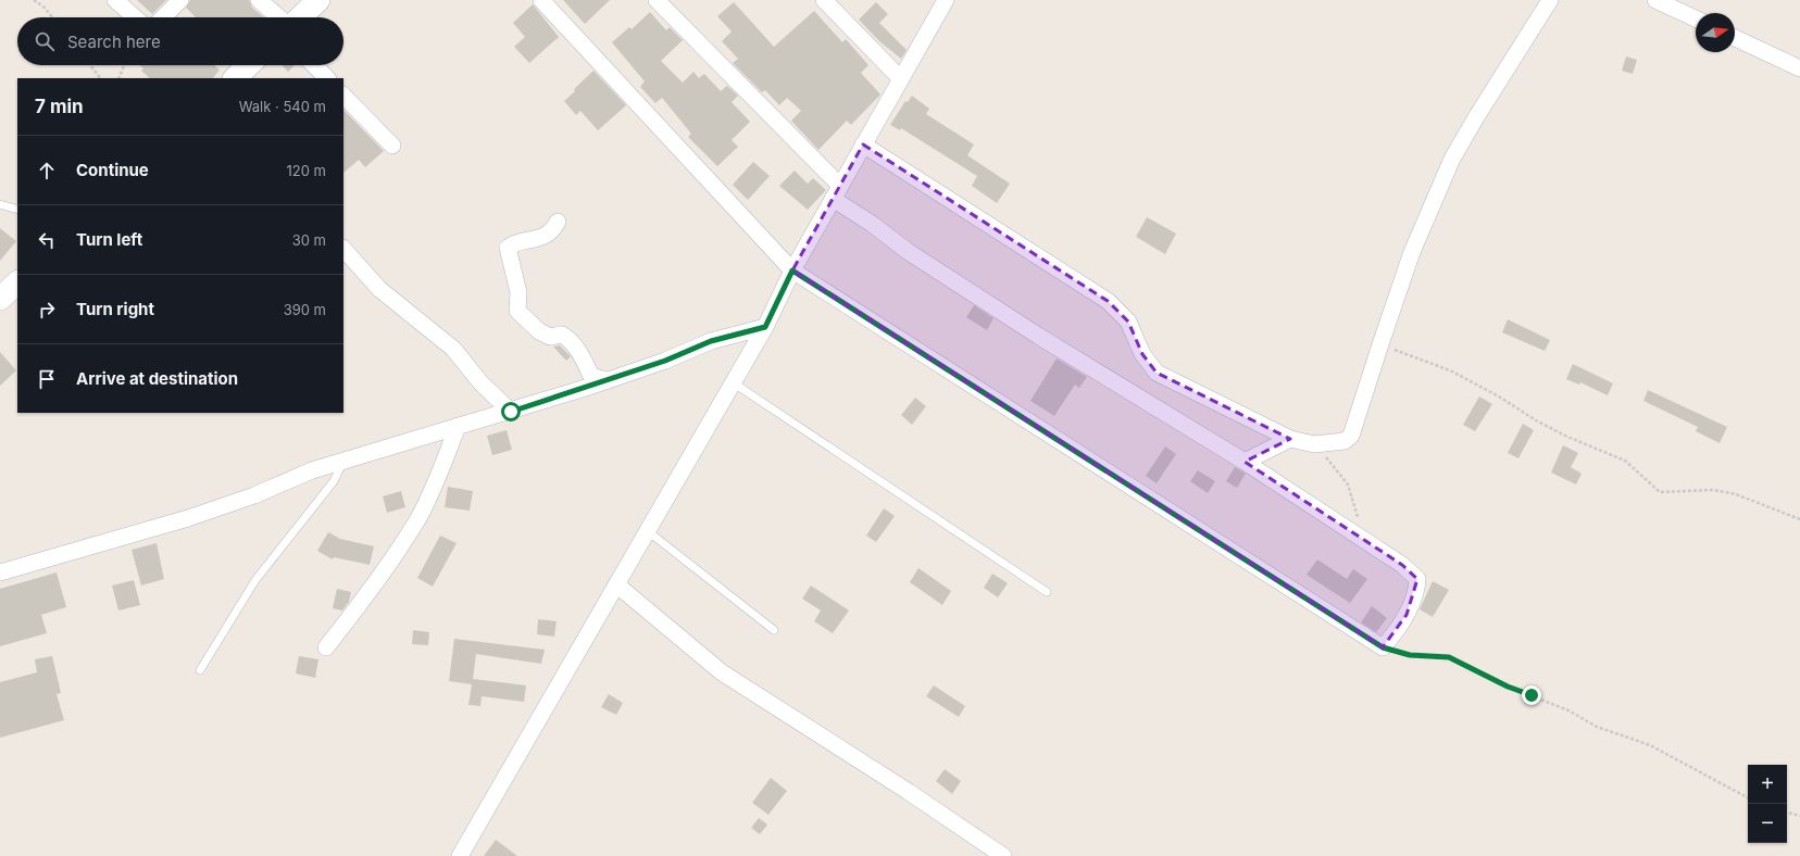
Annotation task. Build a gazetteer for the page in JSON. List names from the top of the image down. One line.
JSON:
{"north":"right","page":{"search":"Search here","heading":["7 min","Walk · 540 m"],"list":[["Continue","120 m"],["Turn left","30 m"],["Turn right","390 m"],"Arrive at destination"],"map_buttons":["+","−"]}}
